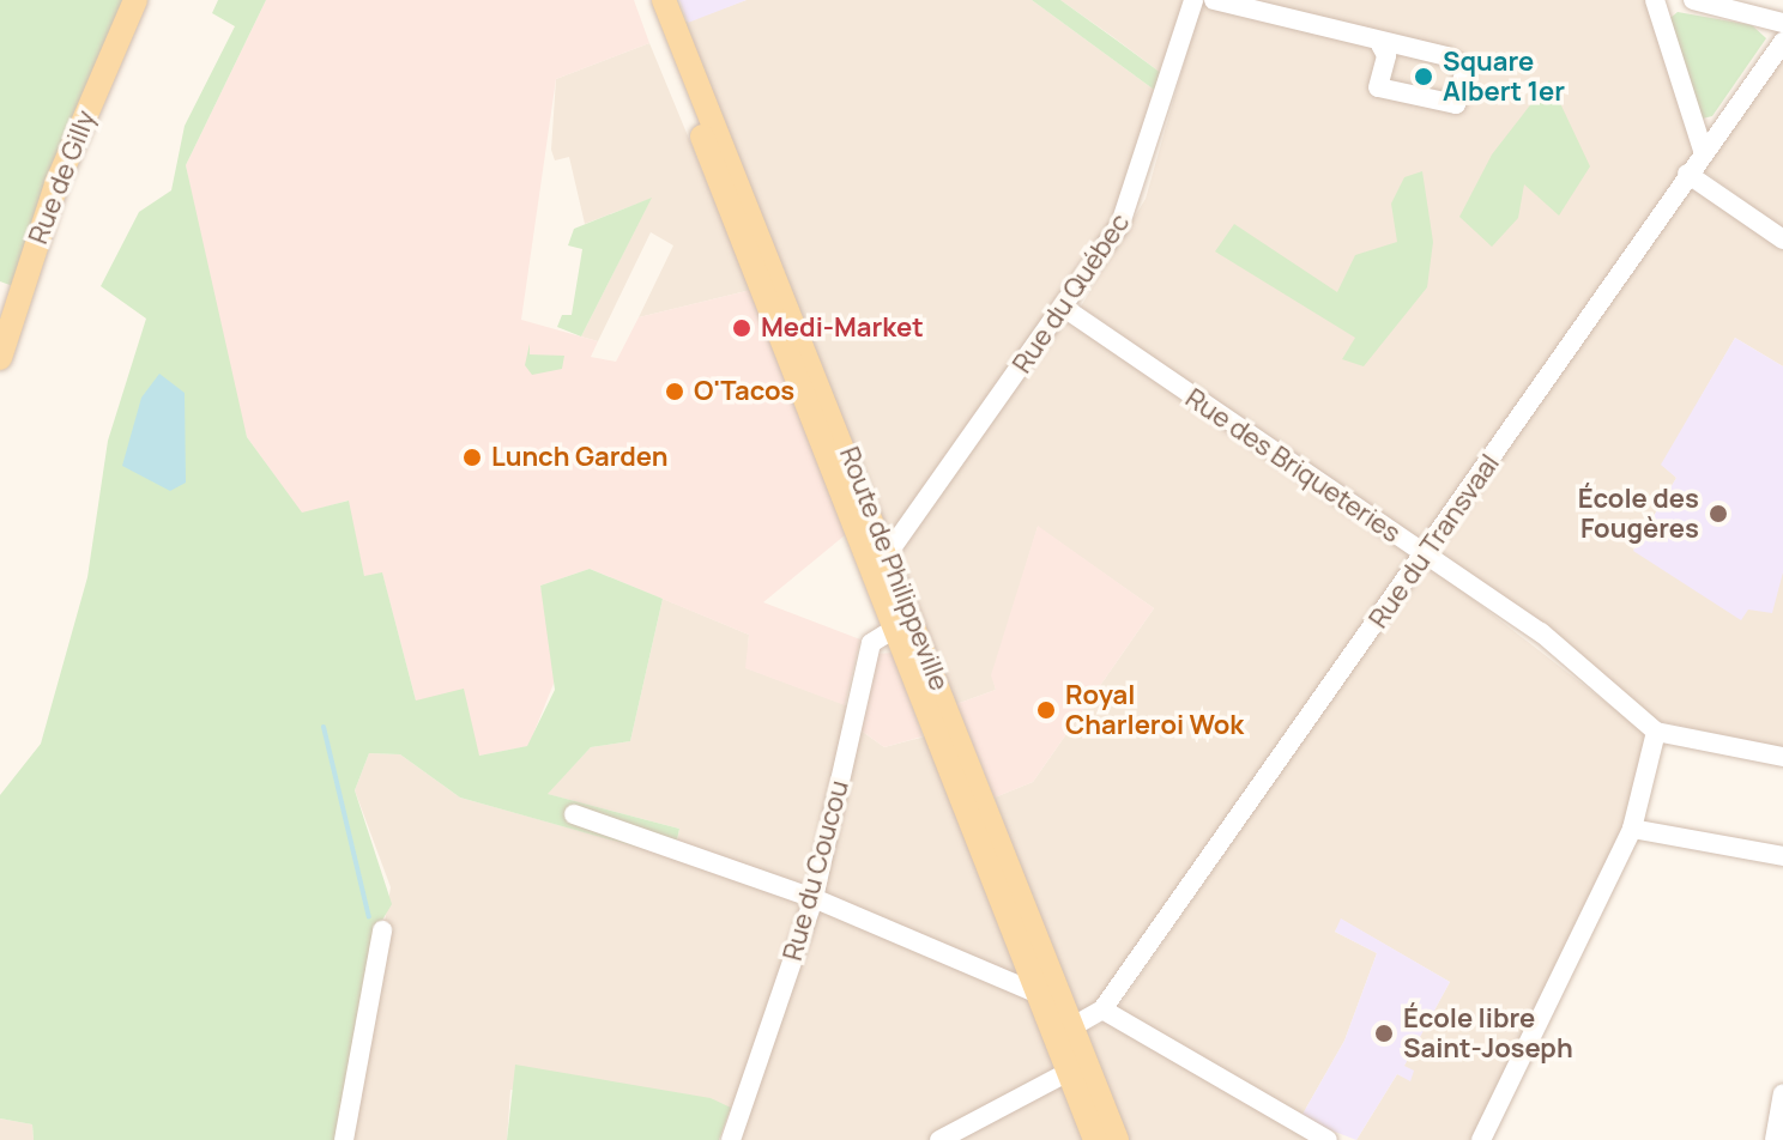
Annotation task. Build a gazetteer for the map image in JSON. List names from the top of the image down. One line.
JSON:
{"streets":{"main road":["Rue de Gilly","Route de Philippeville"],"street":["Rue du Québec","Rue des Briqueteries","Rue du Transvaal","Rue du Coucou"]},"crossings":[["Rue du Québec","Rue des Briqueteries"],["Rue du Québec","Route de Philippeville"],["Rue des Briqueteries","Rue du Transvaal"],["Rue du Transvaal","Route de Philippeville"],["Route de Philippeville","Rue du Coucou"]],"places":["Square Albert 1er","Medi-Market","O'Tacos","Lunch Garden","École des Fougères","Royal Charleroi Wok","École libre Saint-Joseph"]}
